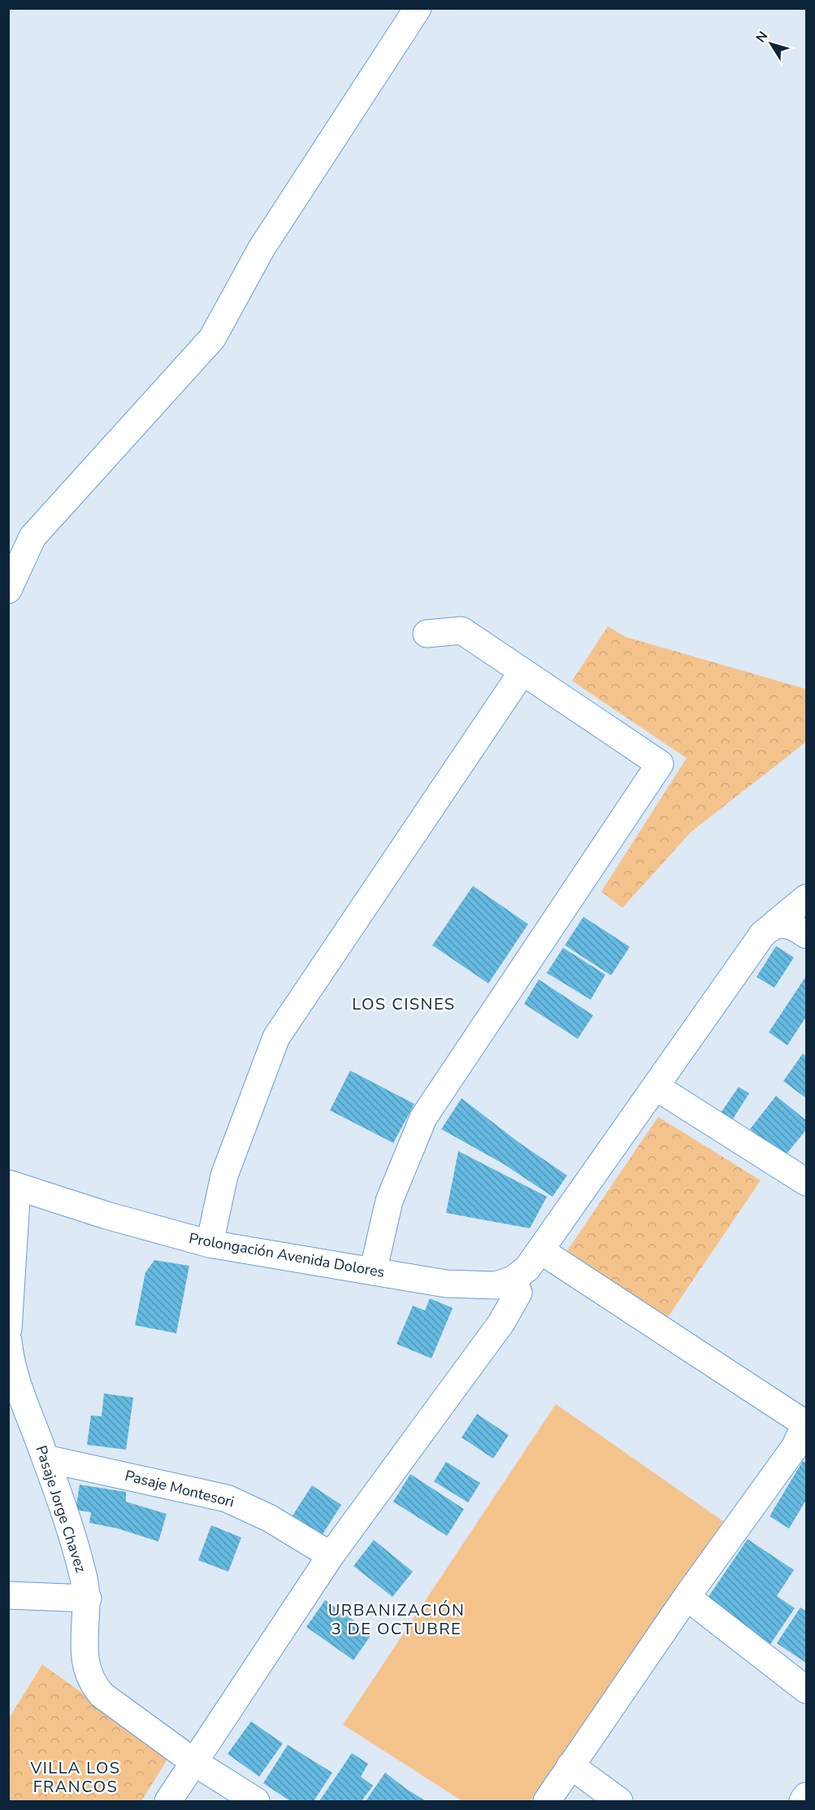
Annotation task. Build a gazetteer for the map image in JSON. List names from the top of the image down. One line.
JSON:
{"streets":{"street":["Prolongación Avenida Dolores","Pasaje Montesori","Pasaje Jorge Chavez"]},"crossings":[["Pasaje Montesori","Pasaje Jorge Chavez"]],"districts":["LOS CISNES","URBANIZACIÓN 3 DE OCTUBRE","VILLA LOS FRANCOS"],"north":"top left"}
